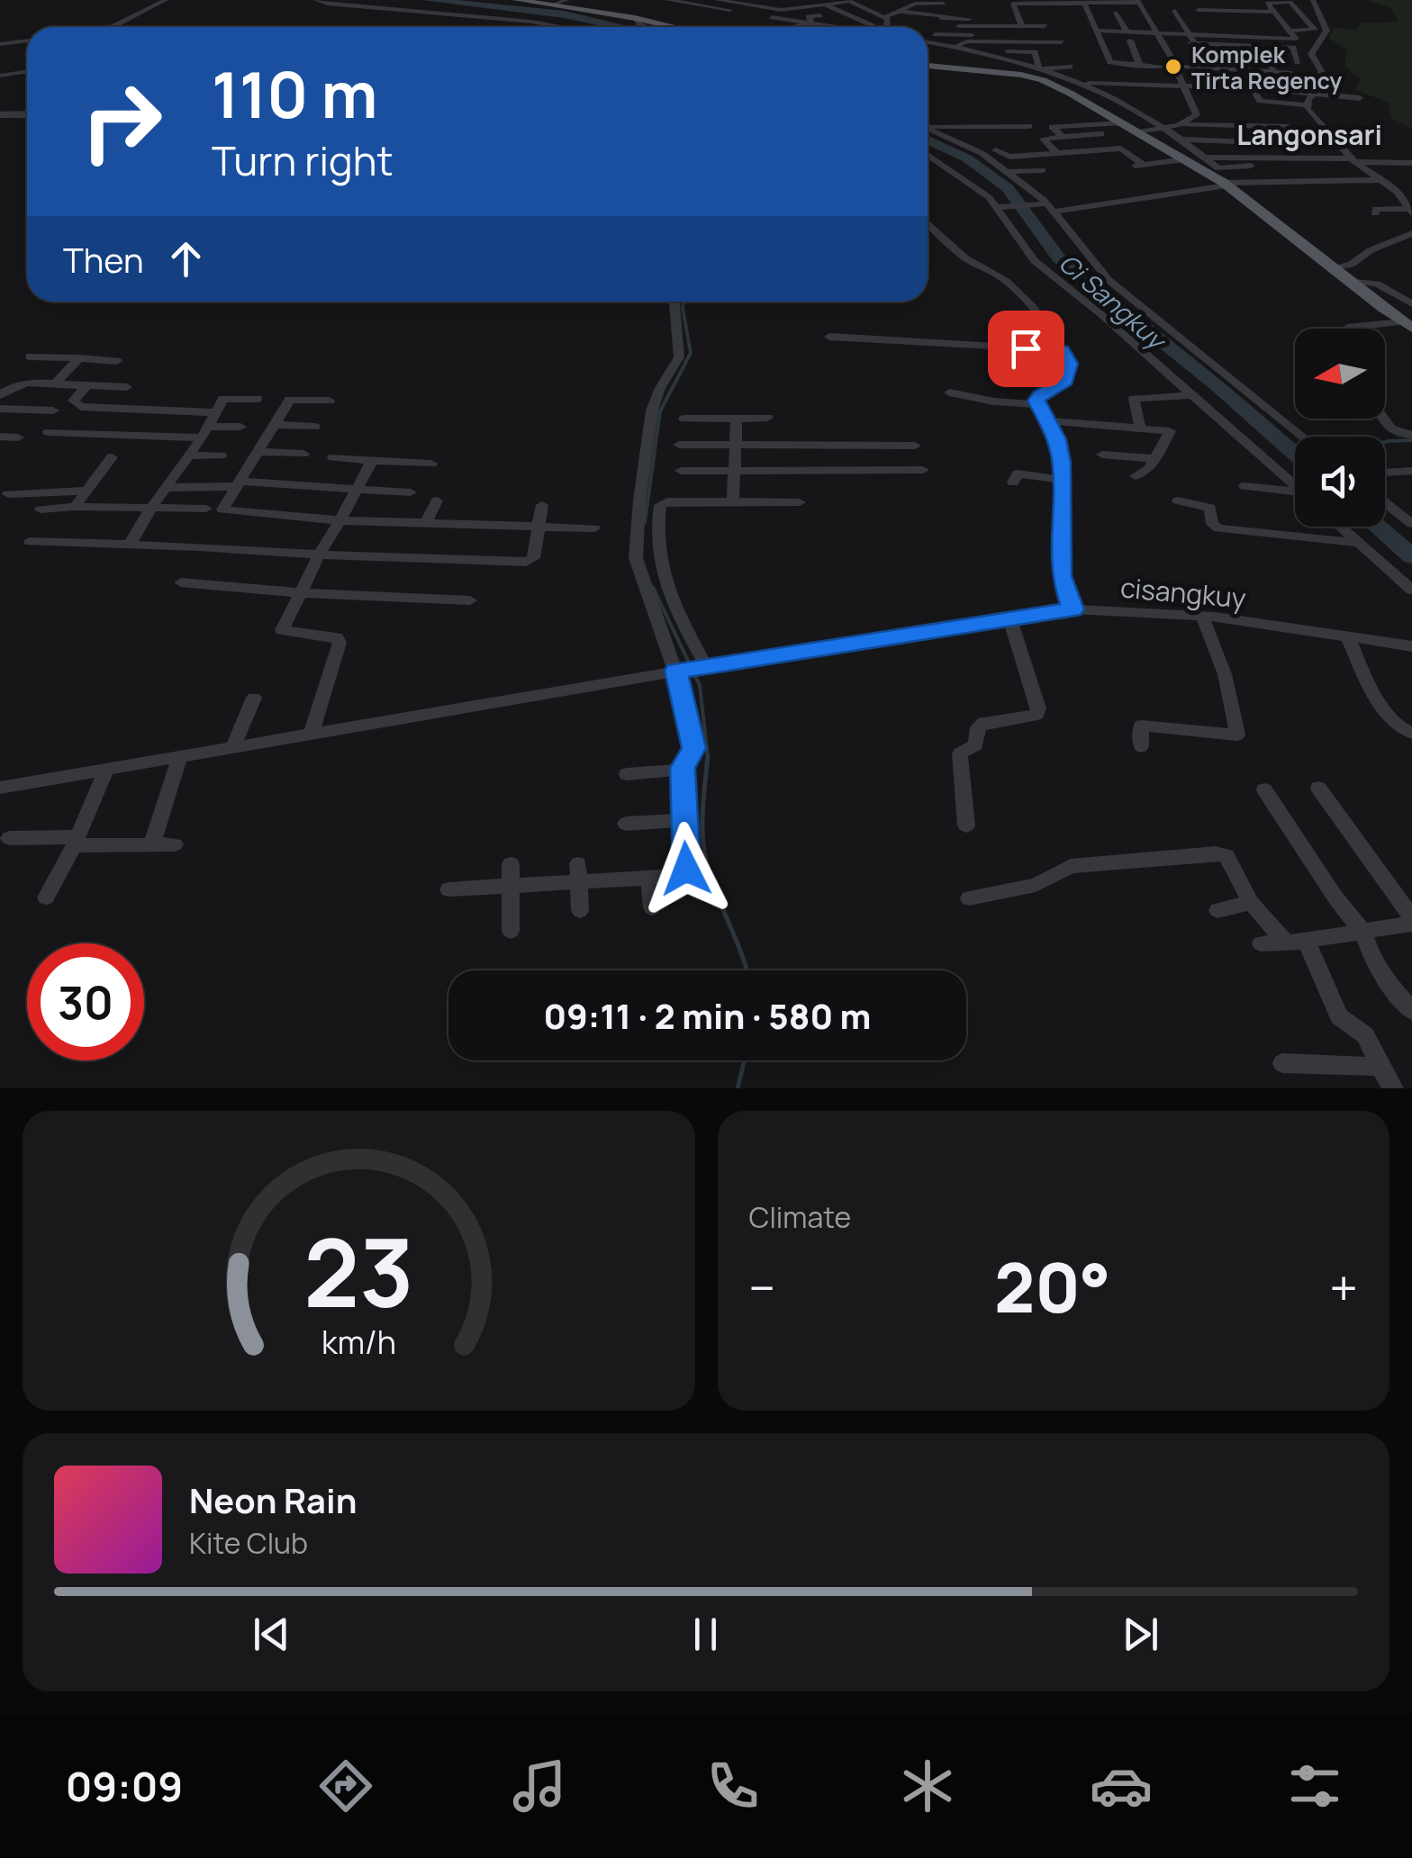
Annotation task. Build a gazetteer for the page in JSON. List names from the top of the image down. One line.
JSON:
{"streets":{"street":["cisangkuy"]},"districts":["Langonsari"],"water":["Ci Sangkuy"],"places":["Komplek Tirta Regency"],"north":"left","page":{"turn":["110 m","Turn right"],"then":"Then","limit":"30","trip":"09:11 · 2 min · 580 m","tile":"Climate","heat":["−","20°","+"],"song":["Neon Rain","Kite Club"],"tabs":"09:09","gauge":["23","km/h"]}}
